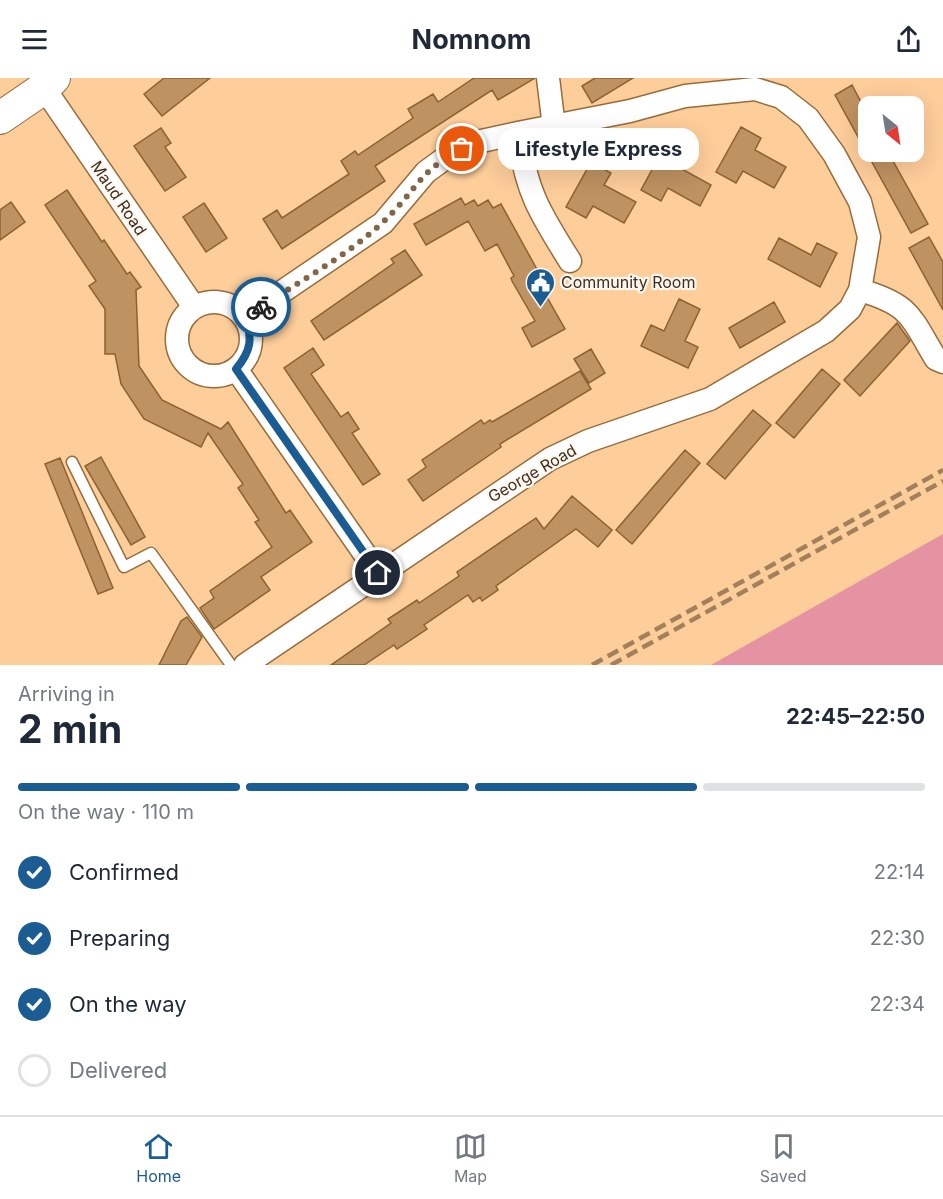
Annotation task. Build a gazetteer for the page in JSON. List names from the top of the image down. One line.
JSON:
{"streets":{"street":["Maud Road","George Road"]},"crossings":[["Maud Road","George Road"]],"places":{"other":["Lifestyle Express"],"public building":["Community Room"]},"north":"bottom right","page":{"header":"Nomnom","bubble":"Lifestyle Express","heading":["2 min","Arriving in","22:45–22:50"],"bar":"On the way · 110 m","list":[["Confirmed","22:14"],["Preparing","22:30"],["On the way","22:34"],"Delivered"],"tabs":["Home","Map","Saved"]}}
